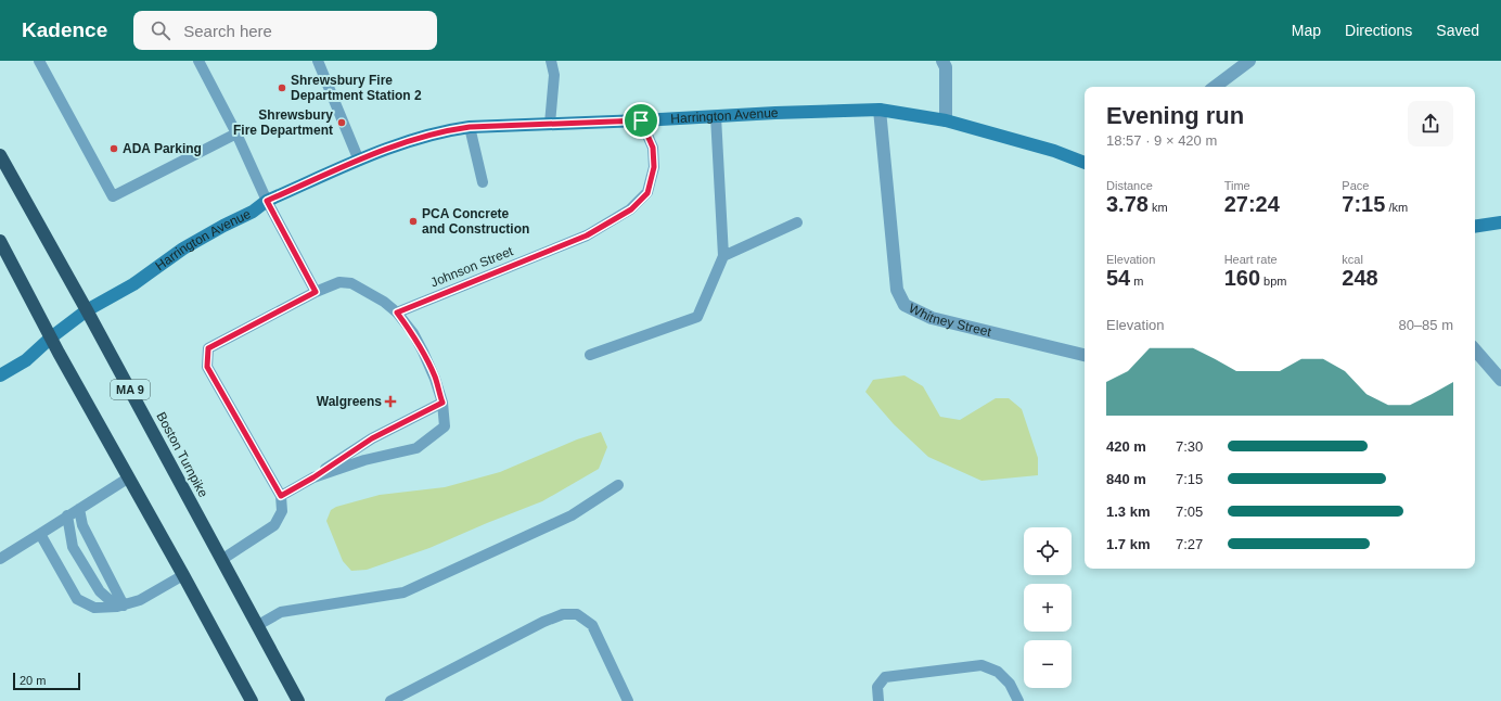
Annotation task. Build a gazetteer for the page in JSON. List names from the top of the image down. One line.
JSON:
{"streets":{"highway":["MA 9","Boston Turnpike"],"main road":["Harrington Avenue"],"street":["Whitney Street"],"lane":["Johnson Street"]},"crossings":[["Harrington Avenue","Johnson Street"],["Harrington Avenue","Whitney Street"],["Harrington Avenue","Boston Turnpike"]],"places":{"other":["Shrewsbury Fire Department Station 2","Shrewsbury Fire Department","ADA Parking","PCA Concrete and Construction"],"health":["Walgreens"]},"scale_bar":"20 m","page":{"header":"Kadence","search":"Search here","nav":["Map","Directions","Saved"],"heading":["Evening run","18:57 · 9 × 420 m"],"stats":[["Distance","3.78 km"],["Time","27:24"],["Pace","7:15 /km"],["Elevation","54 m"],["Heart rate","160 bpm"],["kcal","248"]],"chart":["Elevation","80–85 m"],"list":[{"name":"420 m","note":"7:30"},{"name":"840 m","note":"7:15"},{"name":"1.3 km","note":"7:05"},{"name":"1.7 km","note":"7:27"}],"map_buttons":["+","−"],"scale":"20 m"}}
